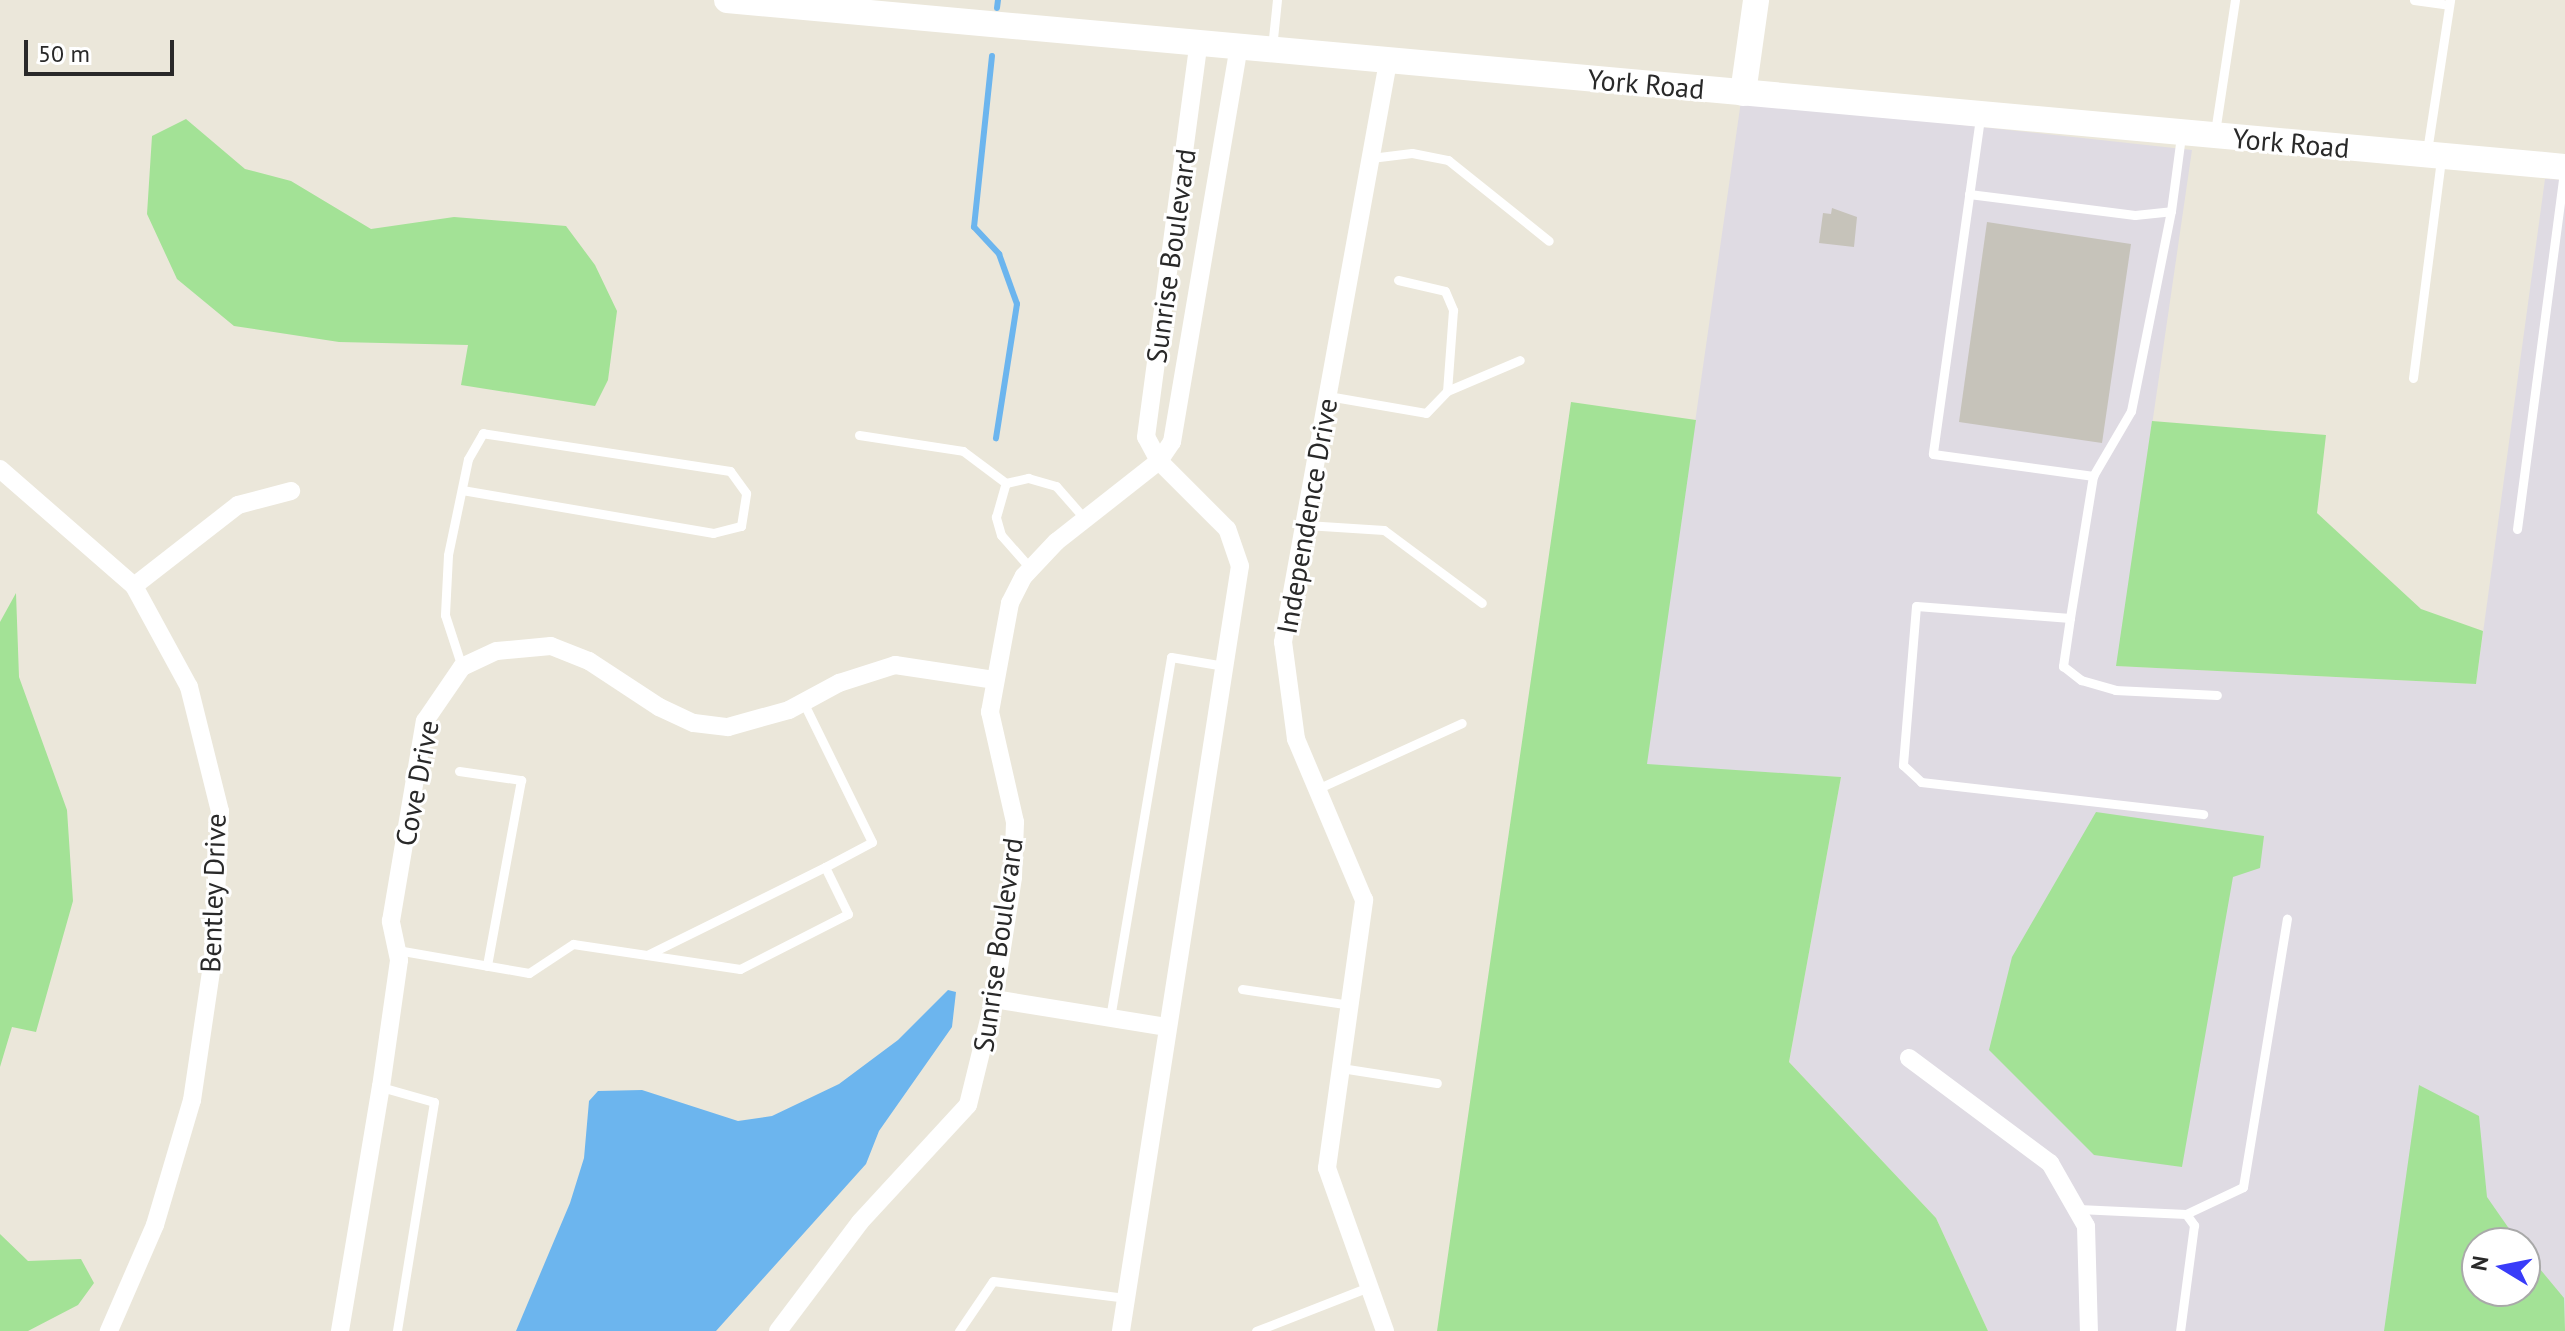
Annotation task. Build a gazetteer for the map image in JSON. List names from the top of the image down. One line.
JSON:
{"streets":{"street":["York Road","Sunrise Boulevard","Independence Drive","Cove Drive","Bentley Drive"]},"crossings":[["York Road","Sunrise Boulevard"],["York Road","Independence Drive"]],"scale_bar":"50 m","north":"left"}
